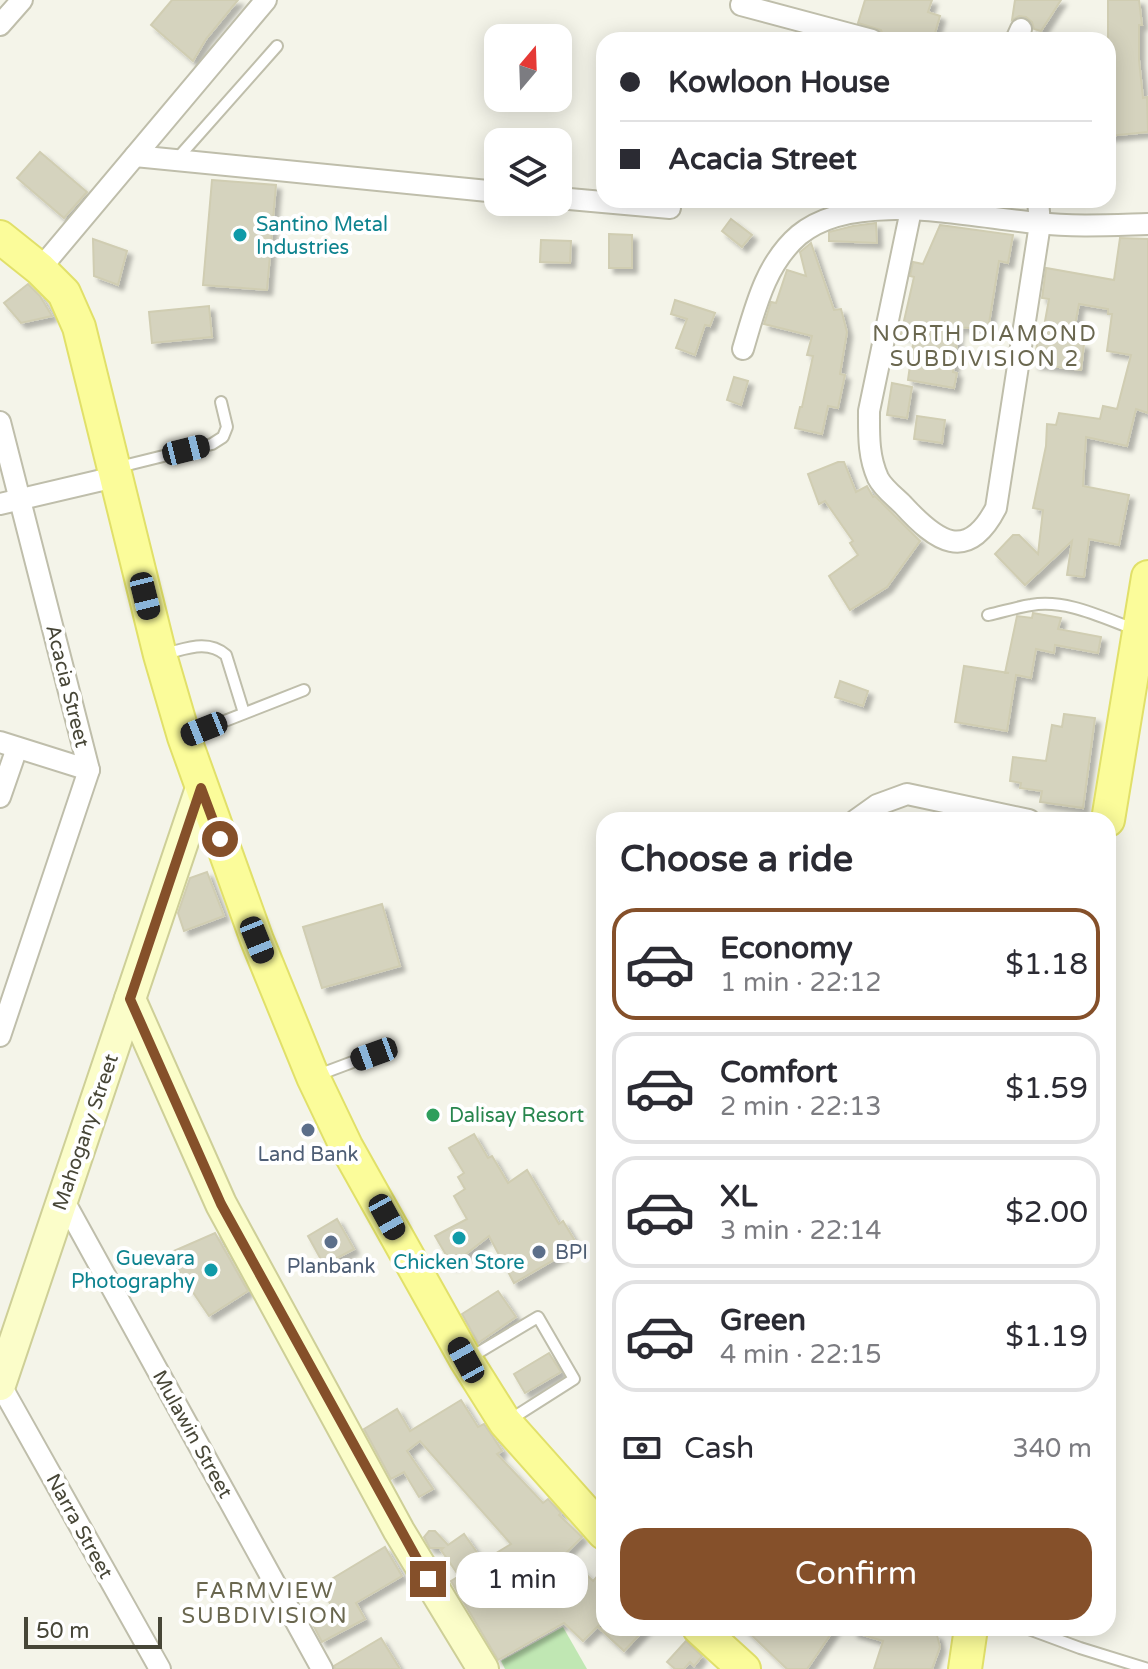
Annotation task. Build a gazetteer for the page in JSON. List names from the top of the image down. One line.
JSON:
{"streets":{"street":["Acacia Street","Mahogany Street","Mulawin Street","Narra Street"]},"crossings":[["Mahogany Street","Mulawin Street"],["Mahogany Street","Narra Street"]],"districts":["NORTH DIAMOND SUBDIVISION 2","FARMVIEW SUBDIVISION"],"places":["Santino Metal Industries","Dalisay Resort","Land Bank","Chicken Store","Planbank","BPI","Guevara Photography"],"scale_bar":"50 m","north":"top","page":{"banner":["Kowloon House","Acacia Street"],"heading":"Choose a ride","list":[{"name":"Economy","note":"1 min · 22:12","value":"$1.18"},{"name":"Comfort","note":"2 min · 22:13","value":"$1.59"},{"name":"XL","note":"3 min · 22:14","value":"$2.00"},{"name":"Green","note":"4 min · 22:15","value":"$1.19"}],"pay":["Cash","340 m"],"buttons":"Confirm","bubble":"1 min","scale":"50 m"}}
